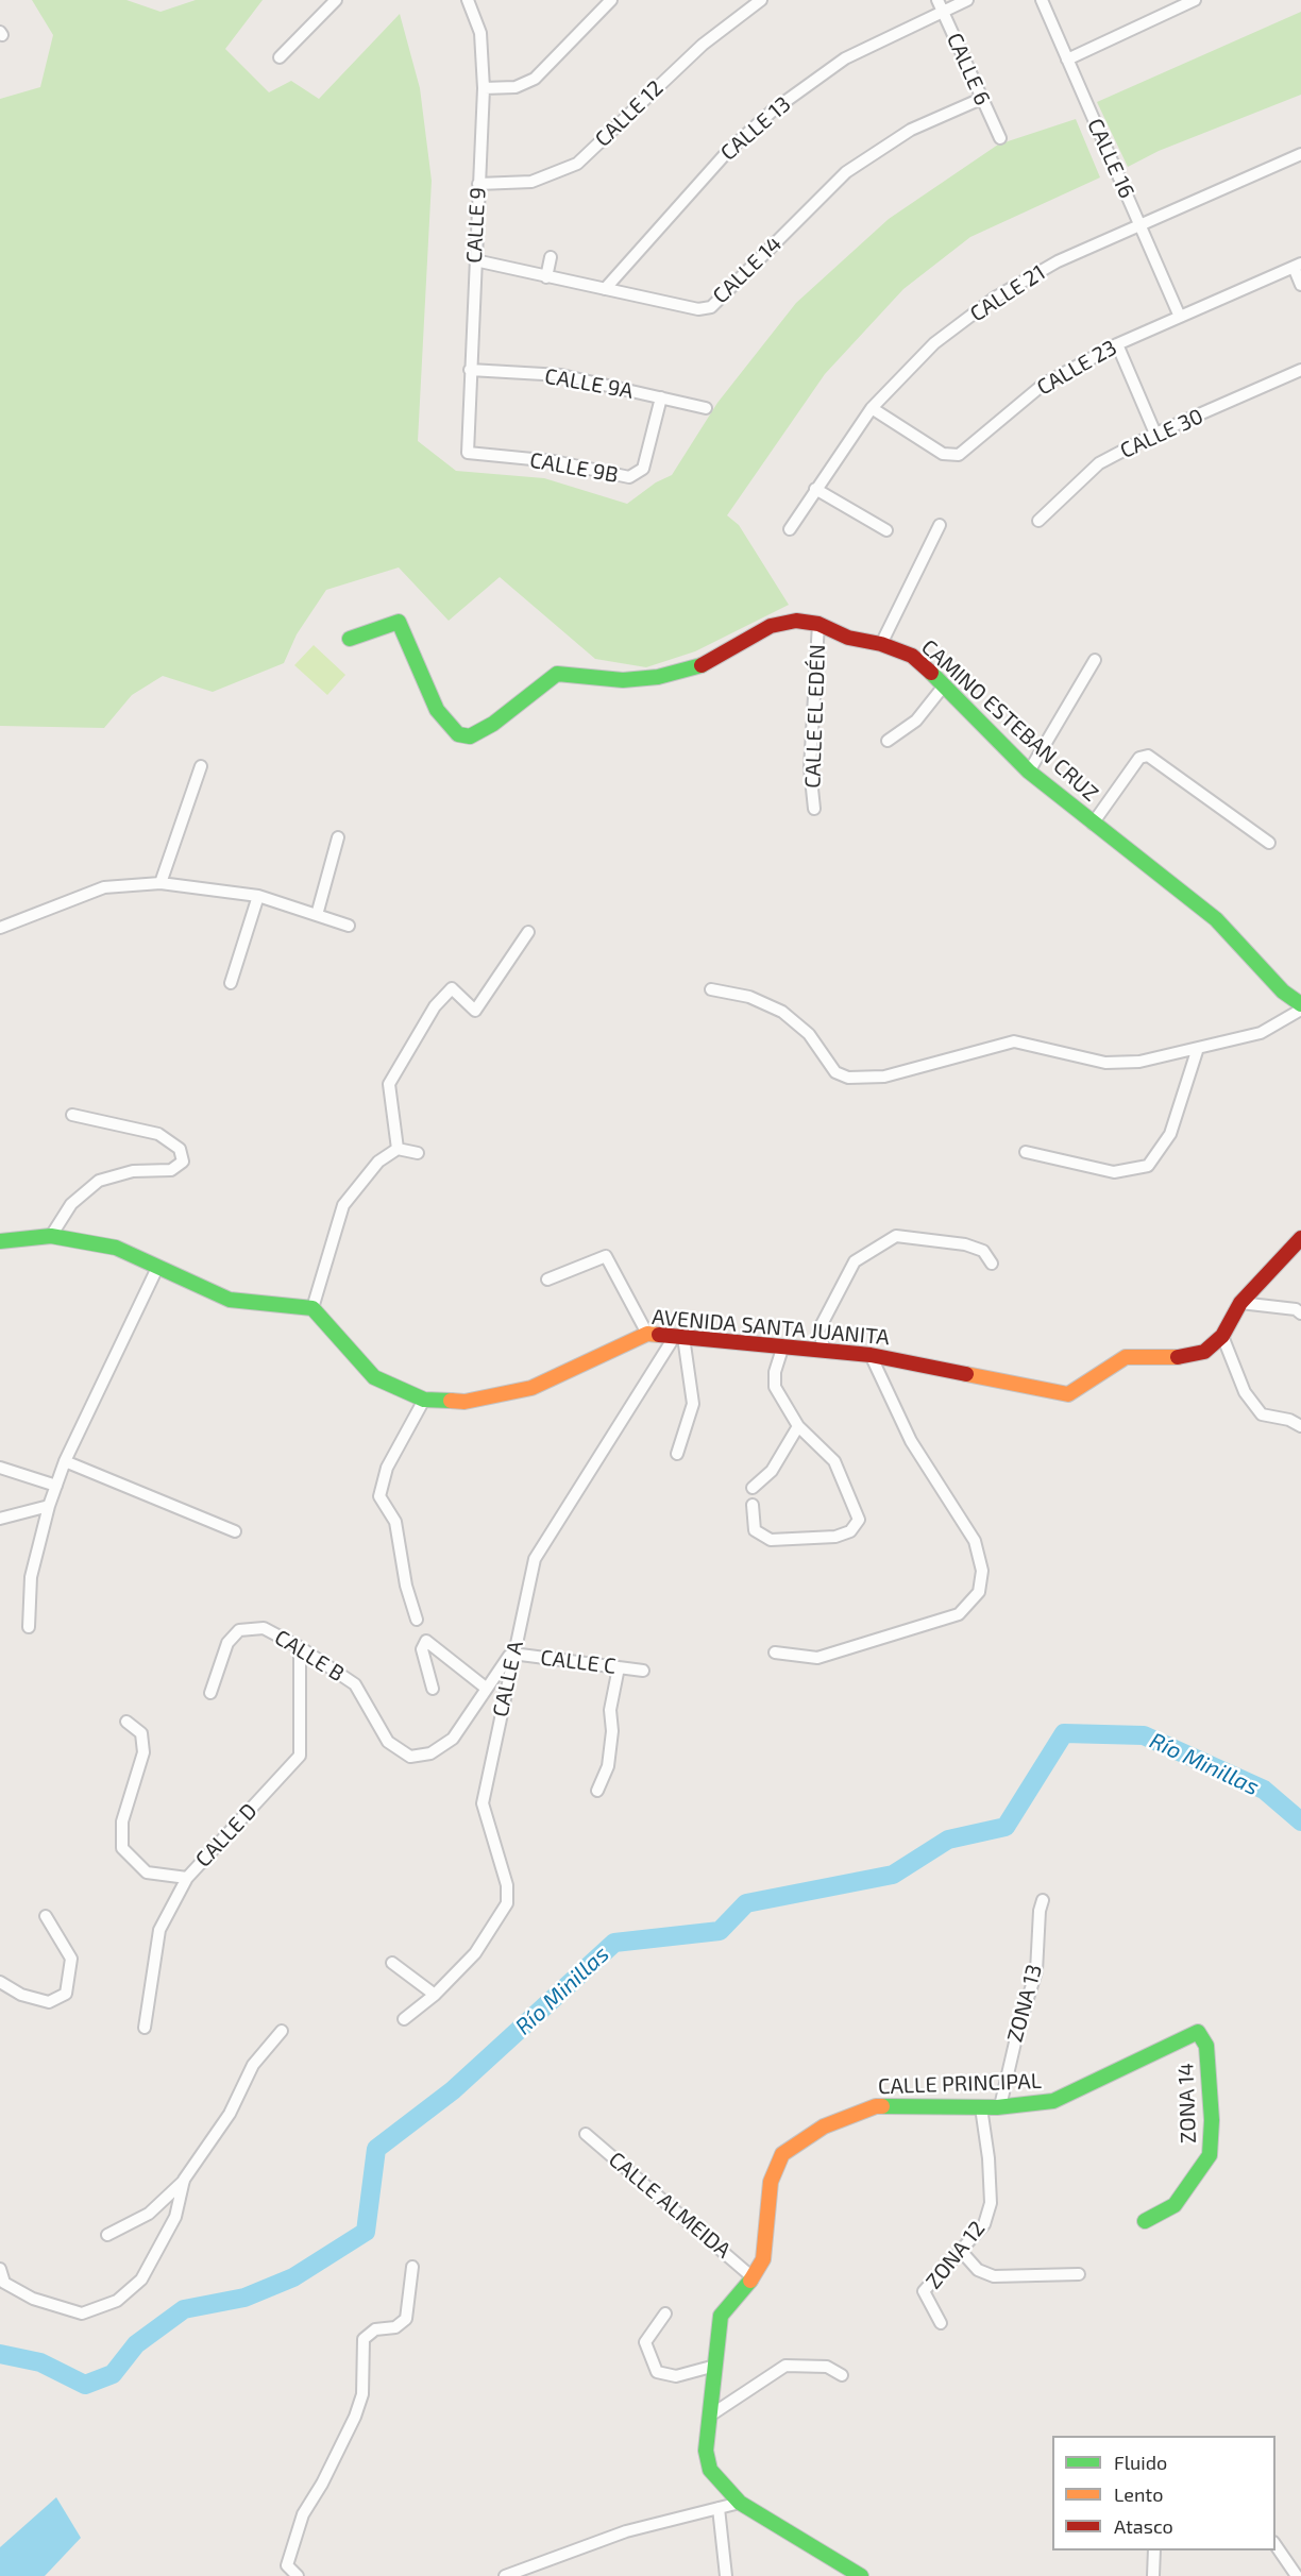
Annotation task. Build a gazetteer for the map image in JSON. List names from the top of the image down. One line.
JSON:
{"streets":{"street":["CALLE 6","CALLE 12","CALLE 13","CALLE 16","CALLE 9","CALLE 14","CALLE 21","CALLE 23","CALLE 9A","CALLE 30","CALLE 9B","CALLE EL EDÉN","CAMINO ESTEBAN CRUZ","AVENIDA SANTA JUANITA","CALLE B","CALLE C","CALLE A","CALLE D","ZONA 13","CALLE PRINCIPAL","ZONA 14","CALLE ALMEIDA","ZONA 12"]},"crossings":[["CALLE 6","CALLE 13"],["CALLE 6","CALLE 14"],["CALLE 12","CALLE 9"],["CALLE 13","CALLE 14"],["CALLE 16","CALLE 21"],["CALLE 16","CALLE 23"],["CALLE 9","CALLE 14"],["CALLE 9","CALLE 9A"],["CALLE 9","CALLE 9B"],["CALLE 21","CALLE 23"],["CALLE 9A","CALLE 9B"],["CALLE EL EDÉN","CAMINO ESTEBAN CRUZ"],["AVENIDA SANTA JUANITA","CALLE A"],["CALLE B","CALLE C"],["CALLE B","CALLE A"],["CALLE B","CALLE D"],["CALLE C","CALLE A"],["ZONA 13","CALLE PRINCIPAL"],["CALLE PRINCIPAL","ZONA 14"],["CALLE PRINCIPAL","CALLE ALMEIDA"],["CALLE PRINCIPAL","ZONA 12"]],"water":["Río Minillas"],"legend":["Fluido","Lento","Atasco"]}
